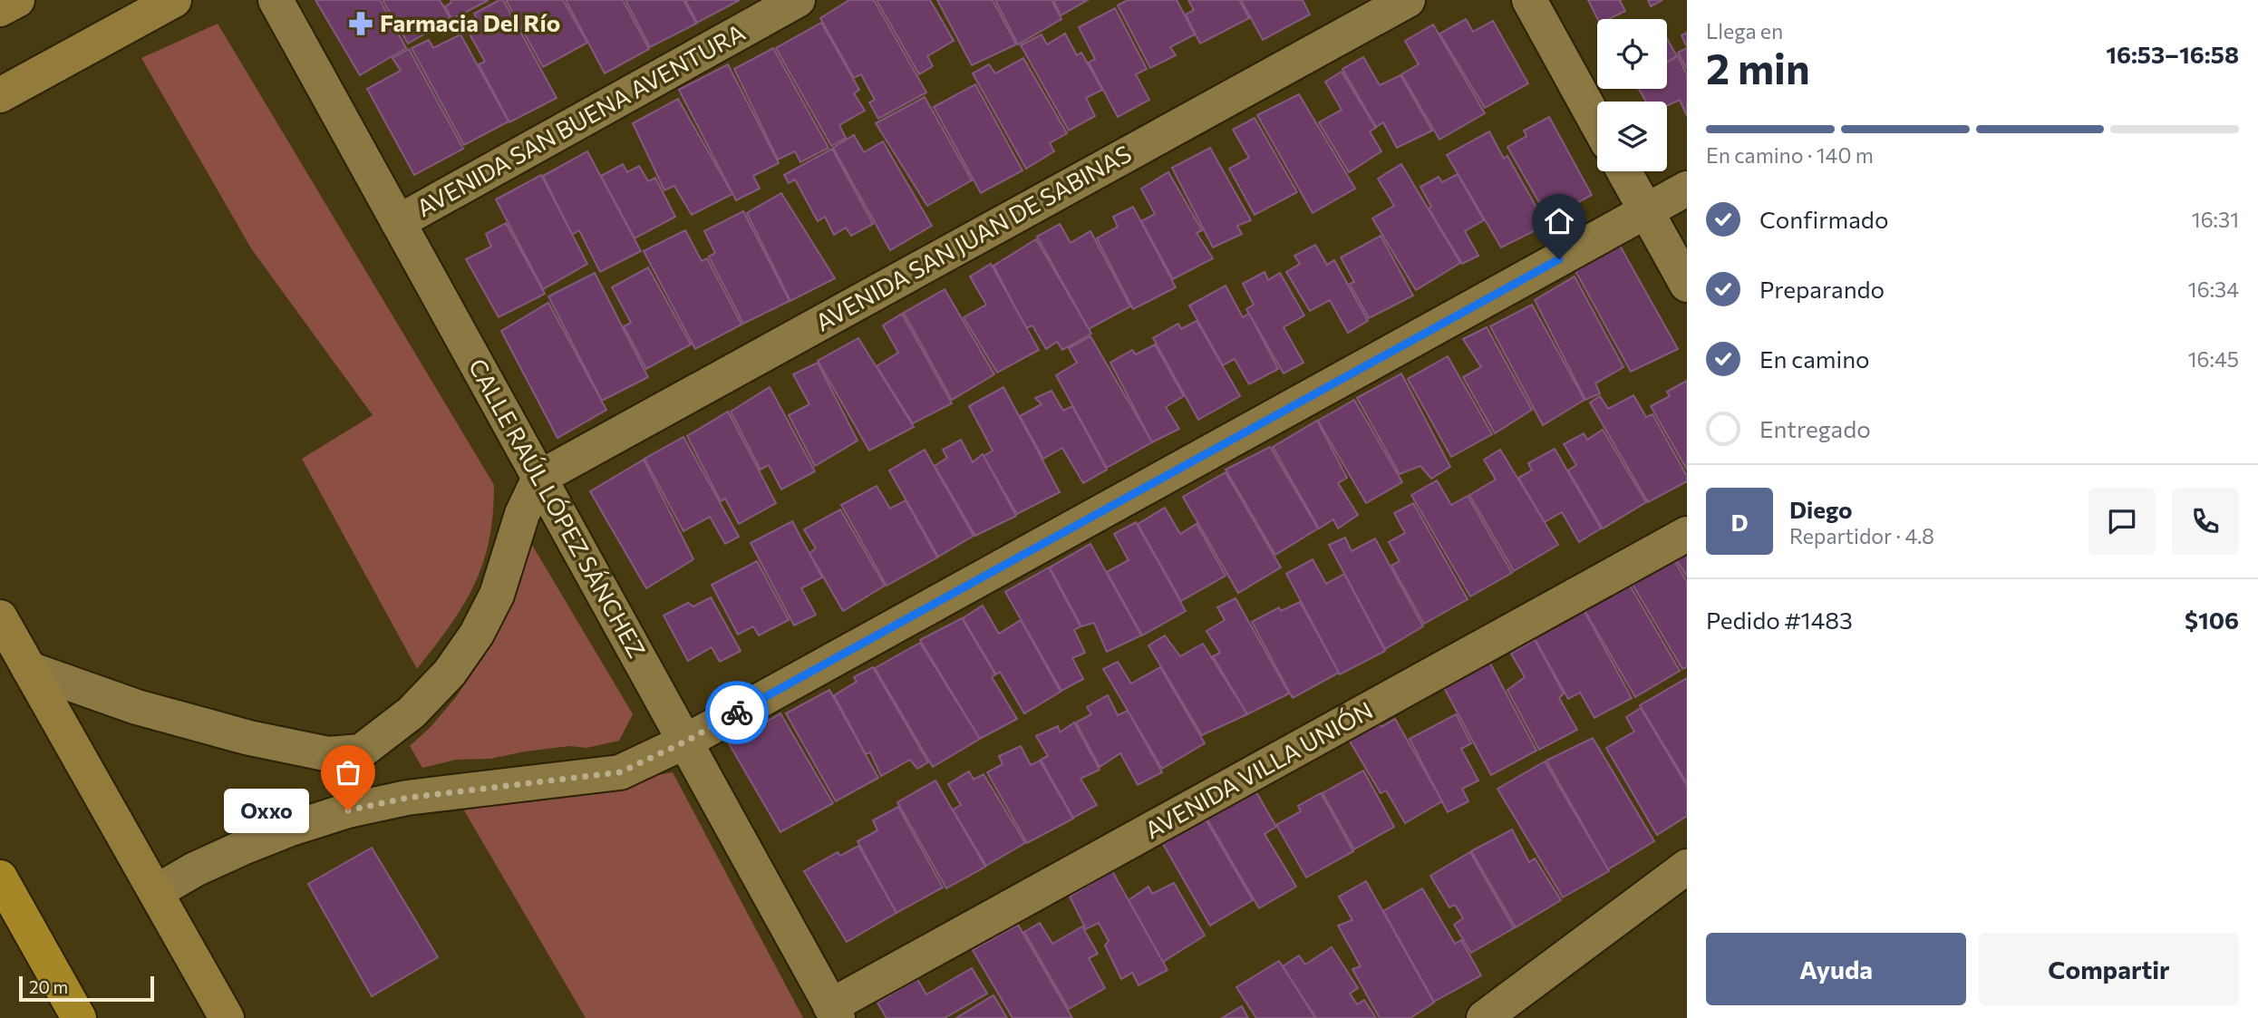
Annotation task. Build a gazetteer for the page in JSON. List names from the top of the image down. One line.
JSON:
{"streets":{"street":["AVENIDA SAN BUENA AVENTURA","AVENIDA SAN JUAN DE SABINAS","CALLE RAÚL LÓPEZ SÁNCHEZ","AVENIDA VILLA UNIÓN"]},"crossings":[["AVENIDA SAN BUENA AVENTURA","CALLE RAÚL LÓPEZ SÁNCHEZ"],["AVENIDA SAN JUAN DE SABINAS","CALLE RAÚL LÓPEZ SÁNCHEZ"],["CALLE RAÚL LÓPEZ SÁNCHEZ","AVENIDA VILLA UNIÓN"]],"places":{"pharmacy":["Farmacia Del Río"],"other":["Oxxo"]},"scale_bar":"20 m","page":{"heading":["2 min","Llega en","16:53–16:58"],"panel":["Diego","Repartidor · 4.8","Pedido #1483","$106"],"bar":"En camino · 140 m","list":[["Confirmado","16:31"],["Preparando","16:34"],["En camino","16:45"],"Entregado"],"round":"D","bubble":"Oxxo","buttons":["Ayuda","Compartir"],"scale":"20 m"}}
